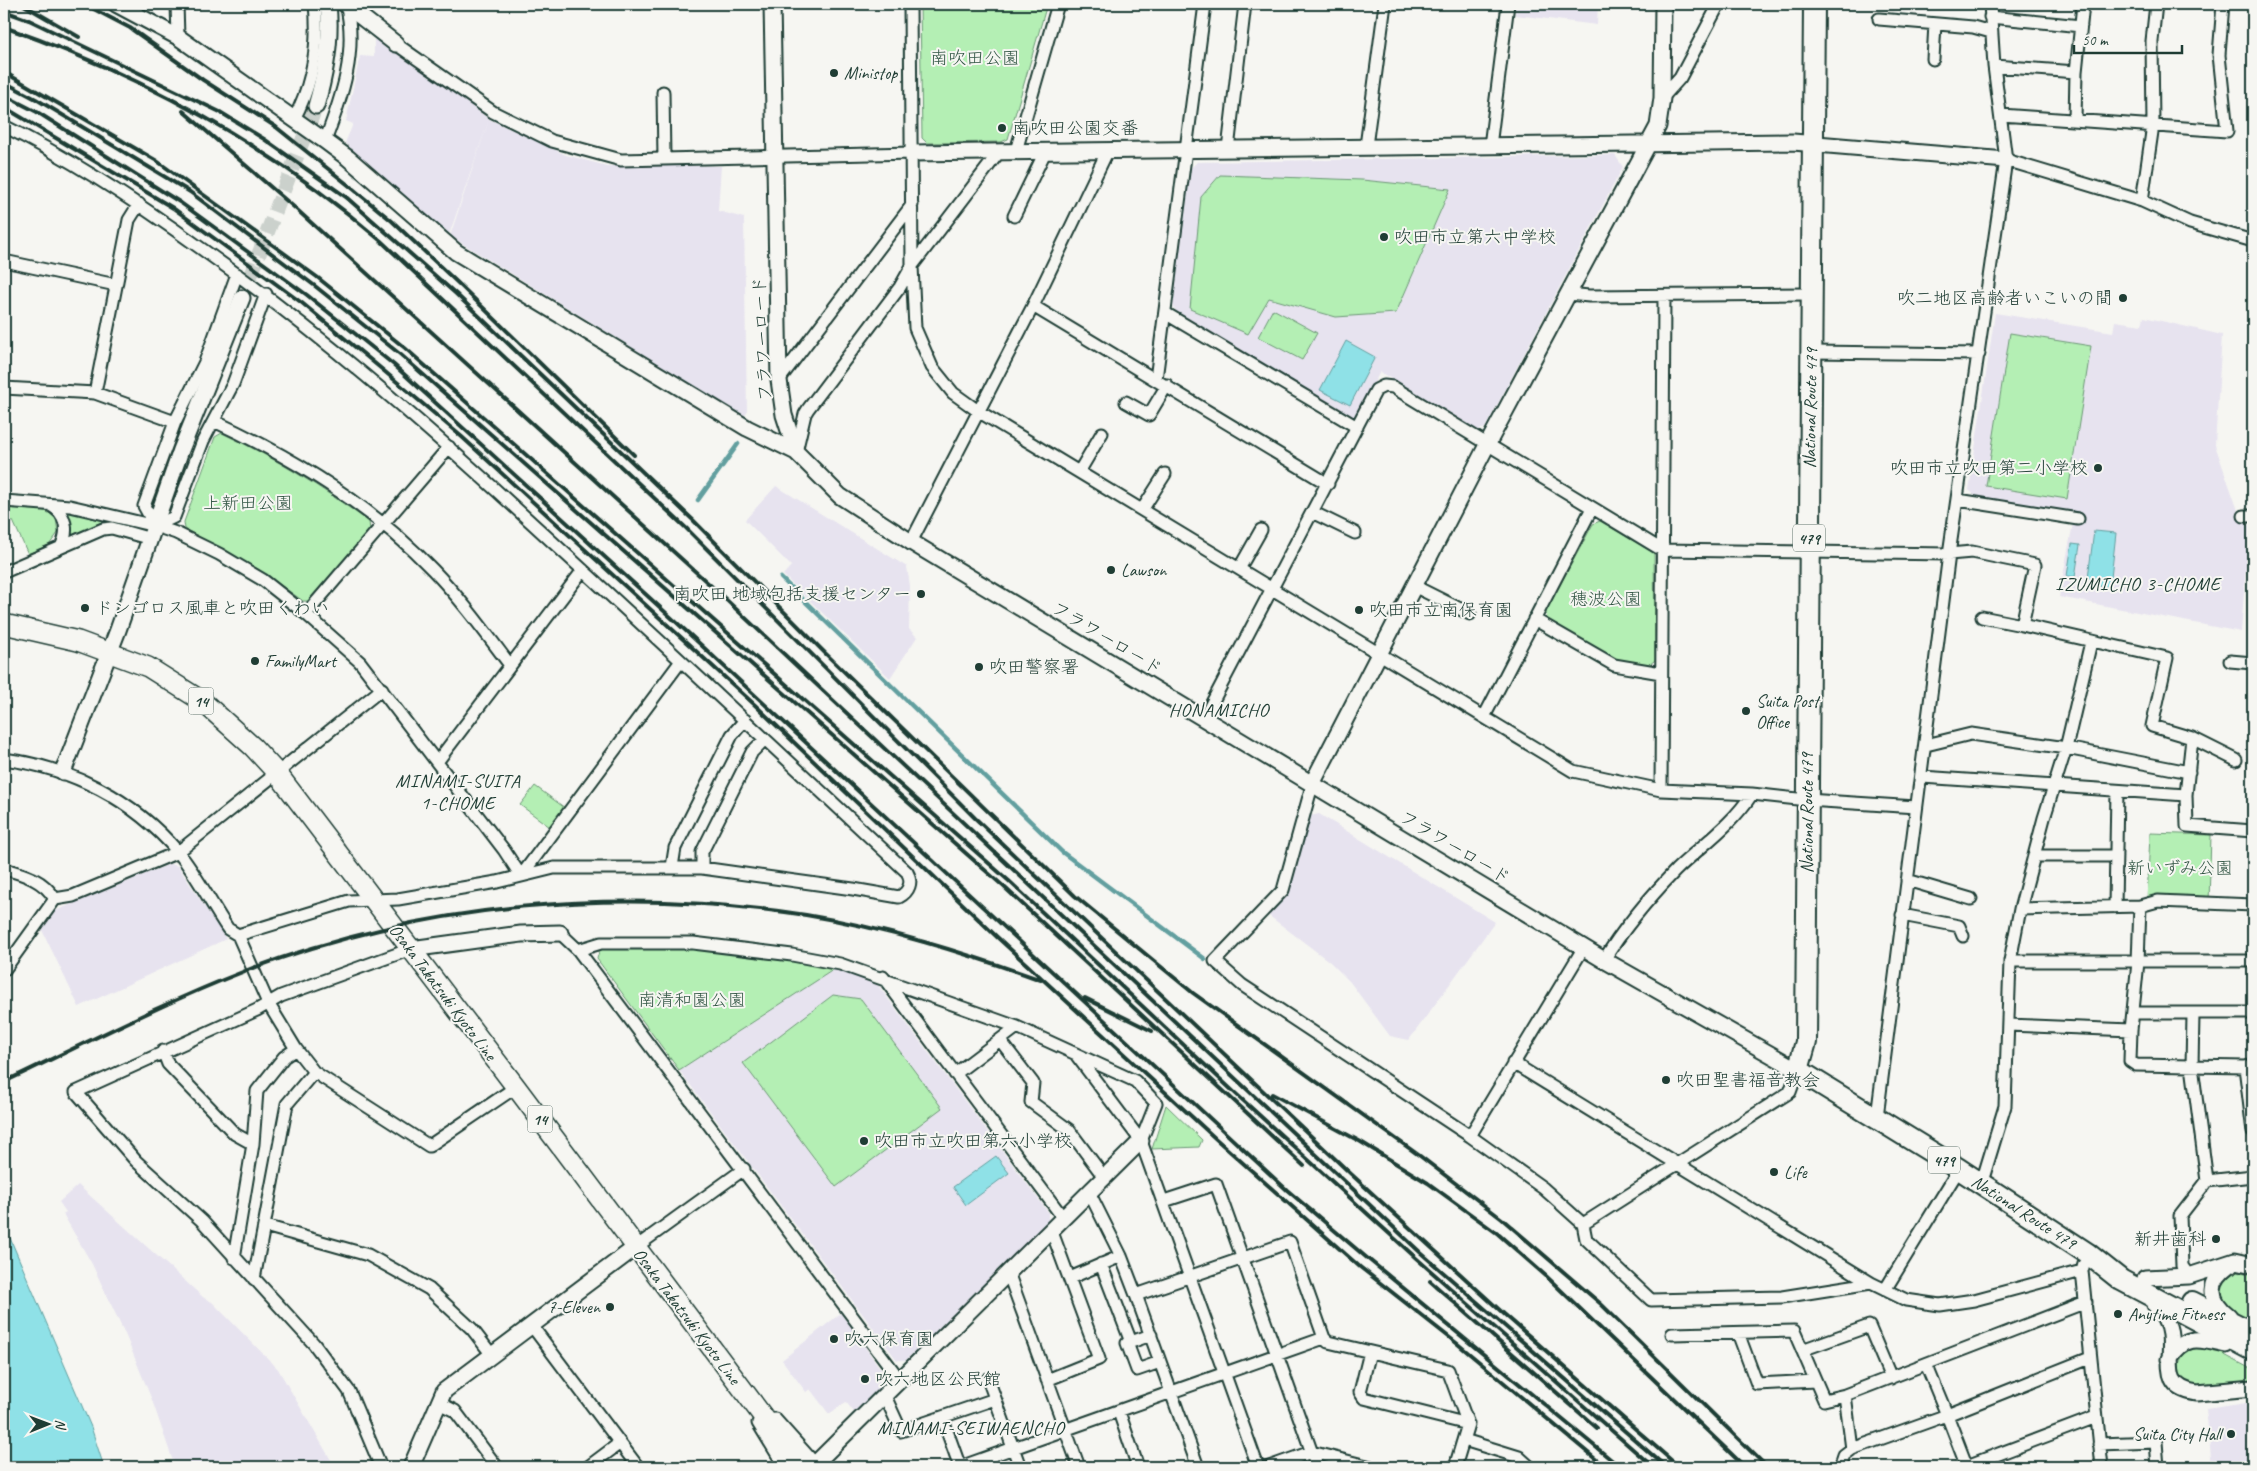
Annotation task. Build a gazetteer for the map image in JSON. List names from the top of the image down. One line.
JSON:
{"streets":{"highway":["National Route 479","479"],"main road":["14","Osaka Takatsuki Kyoto Line"],"street":["フラワーロード"]},"crossings":[["フラワーロード","National Route 479"],["National Route 479","479"],["14","Osaka Takatsuki Kyoto Line"]],"districts":["IZUMICHO 3-CHOME","HONAMICHO","MINAMI-SUITA 1-CHOME","MINAMI-SEIWAENCHO"],"parks":["南吹田公園","上新田公園","穂波公園","新いずみ公園","南清和園公園"],"places":["Ministop","南吹田公園交番","吹田市立第六中学校","吹二地区高齢者いこいの間","吹田市立吹田第二小学校","Lawson","南吹田 地域包括支援センター","ドンゴロス風車と吹田くわい","吹田市立南保育園","FamilyMart","吹田警察署","Suita Post Office","吹田聖書福音教会","吹田市立吹田第六小学校","Life","新井歯科","7-Eleven","Anytime Fitness","吹六保育園","吹六地区公民館","Suita City Hall"],"scale_bar":"50 m","north":"right"}
